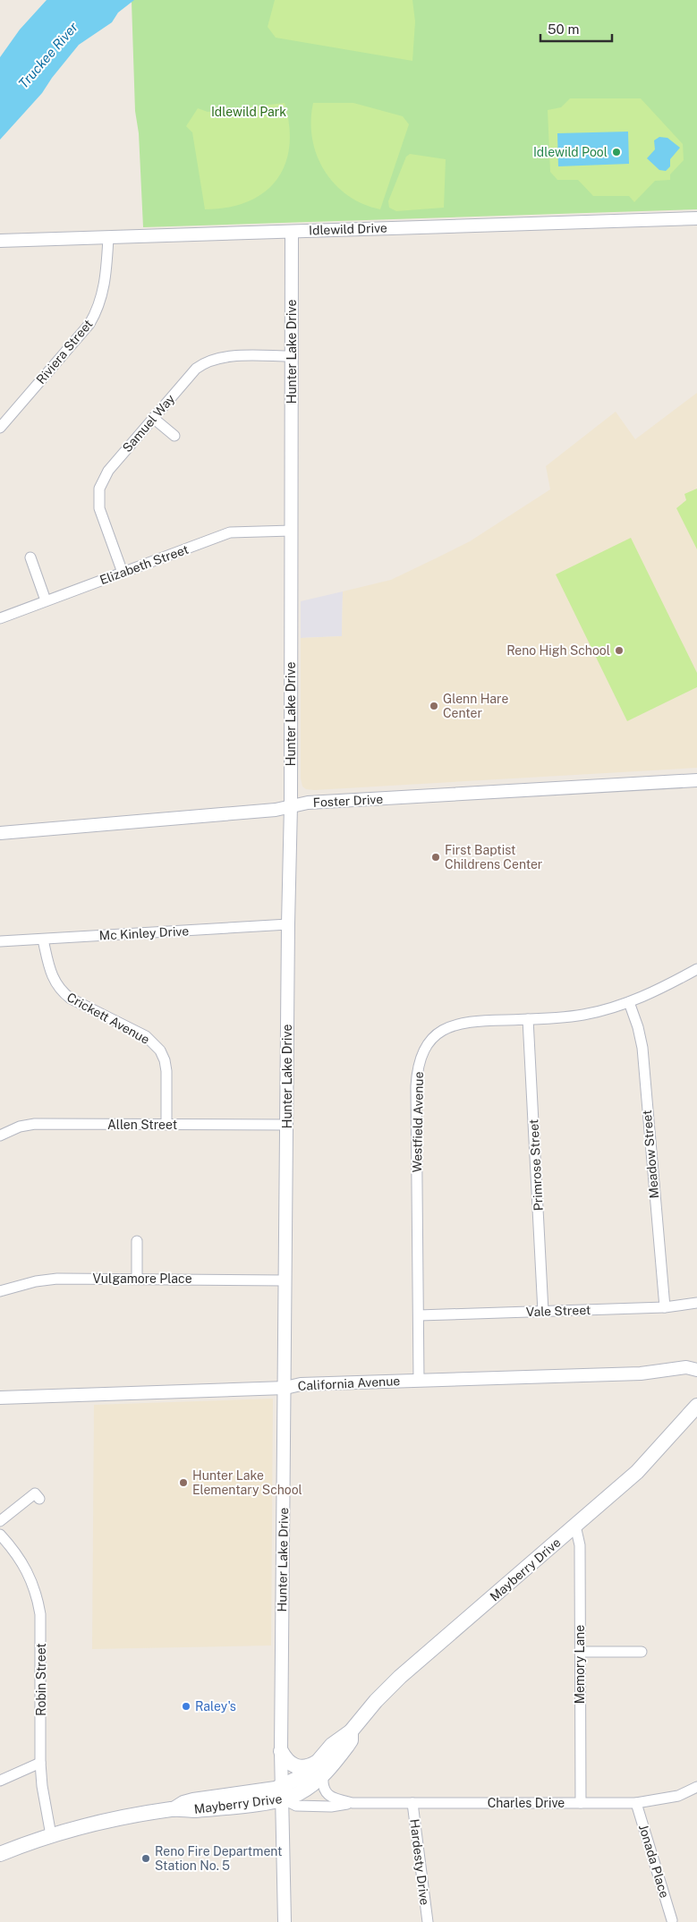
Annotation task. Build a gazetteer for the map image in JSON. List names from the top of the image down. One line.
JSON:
{"streets":{"main road":["Mayberry Drive"],"street":["Idlewild Drive","Riviera Street","Hunter Lake Drive","Samuel Way","Elizabeth Street","Foster Drive","Mc Kinley Drive","Crickett Avenue","Westfield Avenue","Allen Street","Meadow Street","Primrose Street","Vulgamore Place","Vale Street","California Avenue","Memory Lane","Robin Street","Charles Drive","Jonada Place","Hardesty Drive"]},"crossings":[["Idlewild Drive","Riviera Street"],["Idlewild Drive","Hunter Lake Drive"],["Hunter Lake Drive","Samuel Way"],["Hunter Lake Drive","Elizabeth Street"],["Hunter Lake Drive","Foster Drive"],["Hunter Lake Drive","Mc Kinley Drive"],["Hunter Lake Drive","Allen Street"],["Hunter Lake Drive","Vulgamore Place"],["Hunter Lake Drive","California Avenue"],["Hunter Lake Drive","Mayberry Drive"],["Hunter Lake Drive","Charles Drive"],["Samuel Way","Elizabeth Street"],["Mc Kinley Drive","Crickett Avenue"],["Crickett Avenue","Allen Street"],["Westfield Avenue","Meadow Street"],["Westfield Avenue","Primrose Street"],["Westfield Avenue","Vale Street"],["Westfield Avenue","California Avenue"],["Meadow Street","Vale Street"],["Primrose Street","Vale Street"],["Mayberry Drive","Memory Lane"],["Mayberry Drive","Robin Street"],["Mayberry Drive","Charles Drive"],["Memory Lane","Charles Drive"],["Charles Drive","Jonada Place"],["Charles Drive","Hardesty Drive"]],"water":["Truckee River"],"parks":["Idlewild Park"],"places":["Idlewild Pool","Reno High School","Glenn Hare Center","First Baptist Childrens Center","Hunter Lake Elementary School","Raley's","Reno Fire Department Station No. 5"],"scale_bar":"50 m"}
